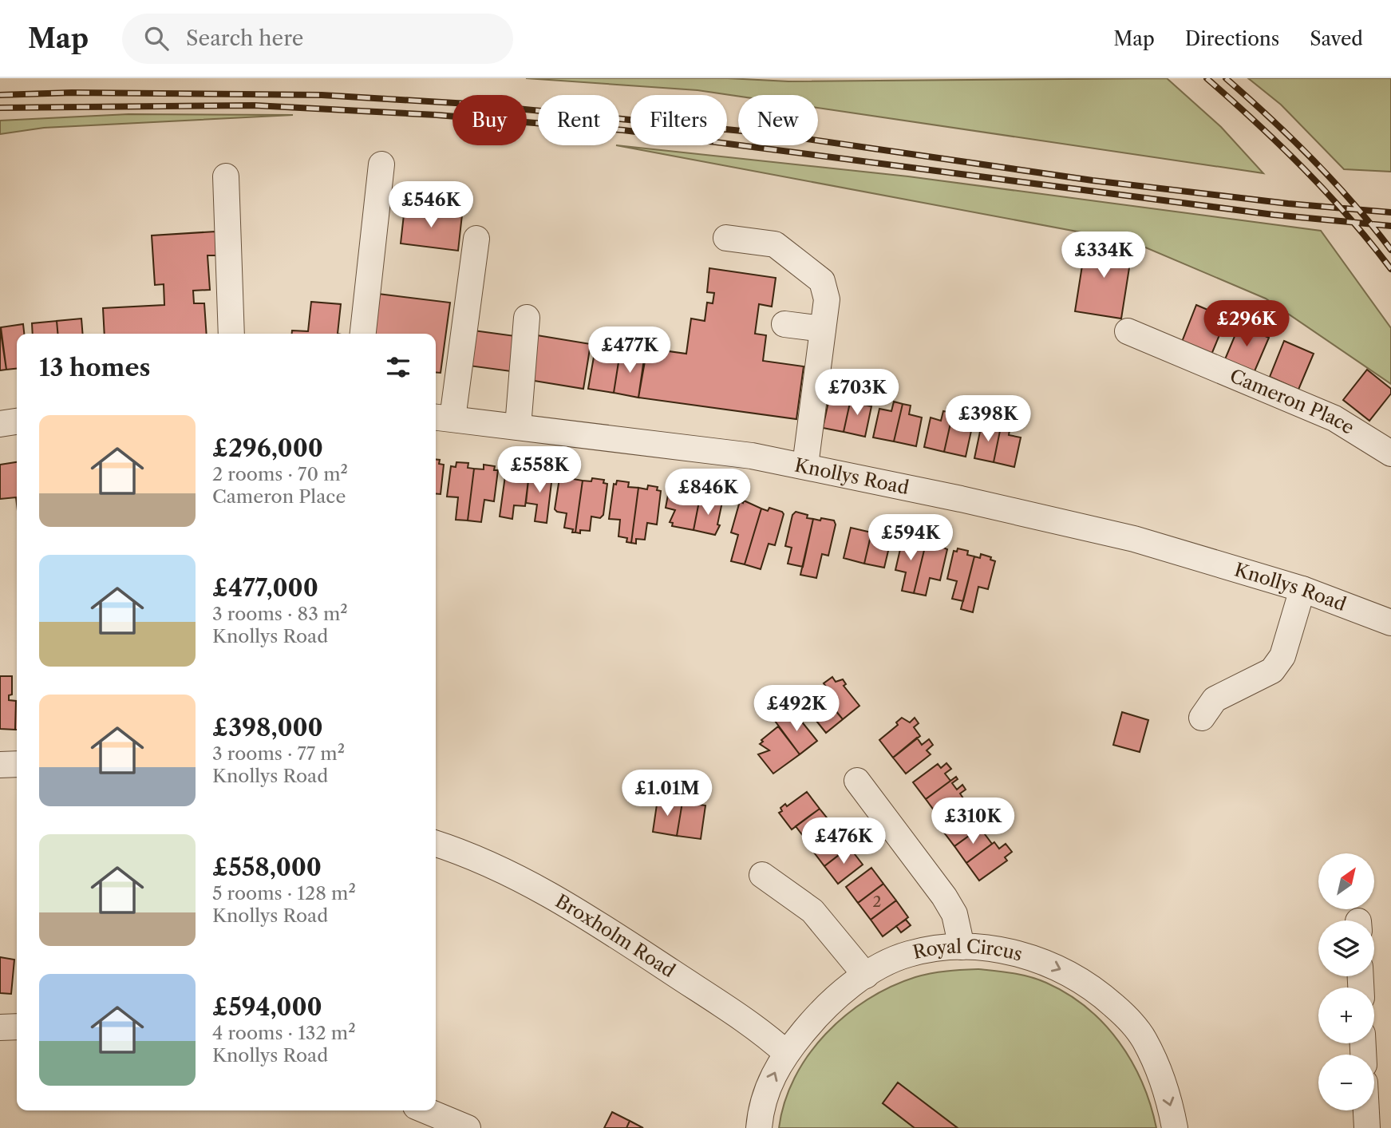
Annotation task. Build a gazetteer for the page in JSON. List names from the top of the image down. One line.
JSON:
{"streets":{"street":["Cameron Place","Knollys Road","Broxholm Road","Royal Circus"]},"crossings":[["Broxholm Road","Royal Circus"]],"house_numbers":["2"],"north":"top right","page":{"header":"Map","search":"Search here","nav":["Map","Directions","Saved"],"chip":["Buy","Rent","Filters","New"],"price":["£546K","£334K","£296K","£477K","£703K","£398K","£558K","£846K","£594K","£492K","£1.01M","£310K","£476K"],"heading":"13 homes","list":[{"name":"£296,000","note":"2 rooms · 70 m² · Cameron Place"},{"name":"£477,000","note":"3 rooms · 83 m² · Knollys Road"},{"name":"£398,000","note":"3 rooms · 77 m² · Knollys Road"},{"name":"£558,000","note":"5 rooms · 128 m² · Knollys Road"},{"name":"£594,000","note":"4 rooms · 132 m² · Knollys Road"}],"map_buttons":["+","−"]}}
